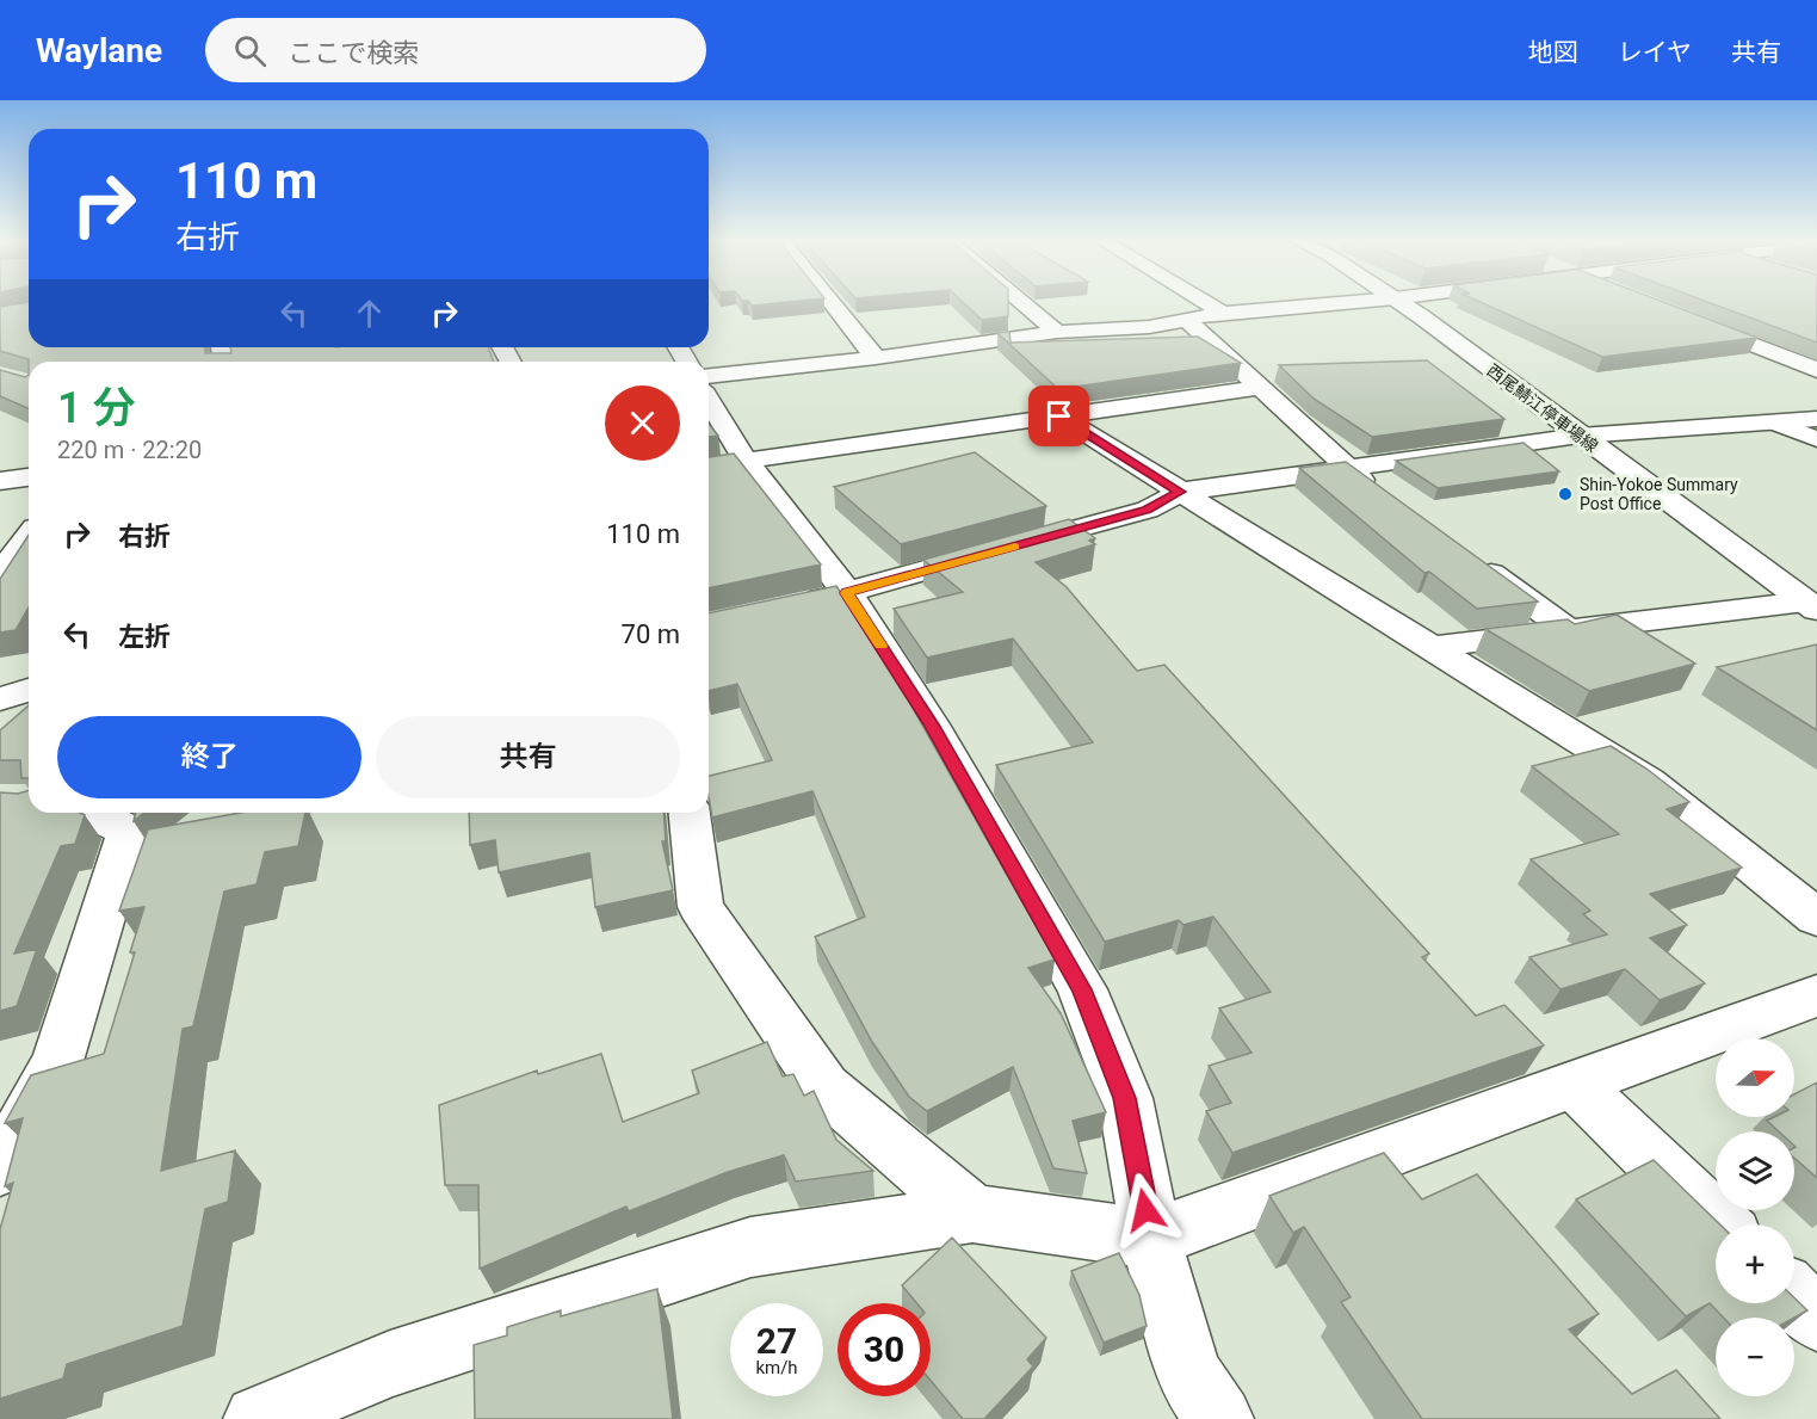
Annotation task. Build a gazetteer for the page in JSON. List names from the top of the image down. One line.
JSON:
{"streets":{"street":["西尾鯖江停車場線"]},"places":["Shin-Yokoe Summary Post Office"],"north":"right","page":{"header":"Waylane","search":"ここで検索","nav":["地図","レイヤ","共有"],"turn":["110 m","右折"],"heading":["1 分","220 m · 22:20"],"list":[{"name":"右折","value":"110 m"},{"name":"左折","value":"70 m"}],"buttons":["終了","共有"],"map_buttons":["+","−"],"speed":"27 km/h","limit":"30"}}
